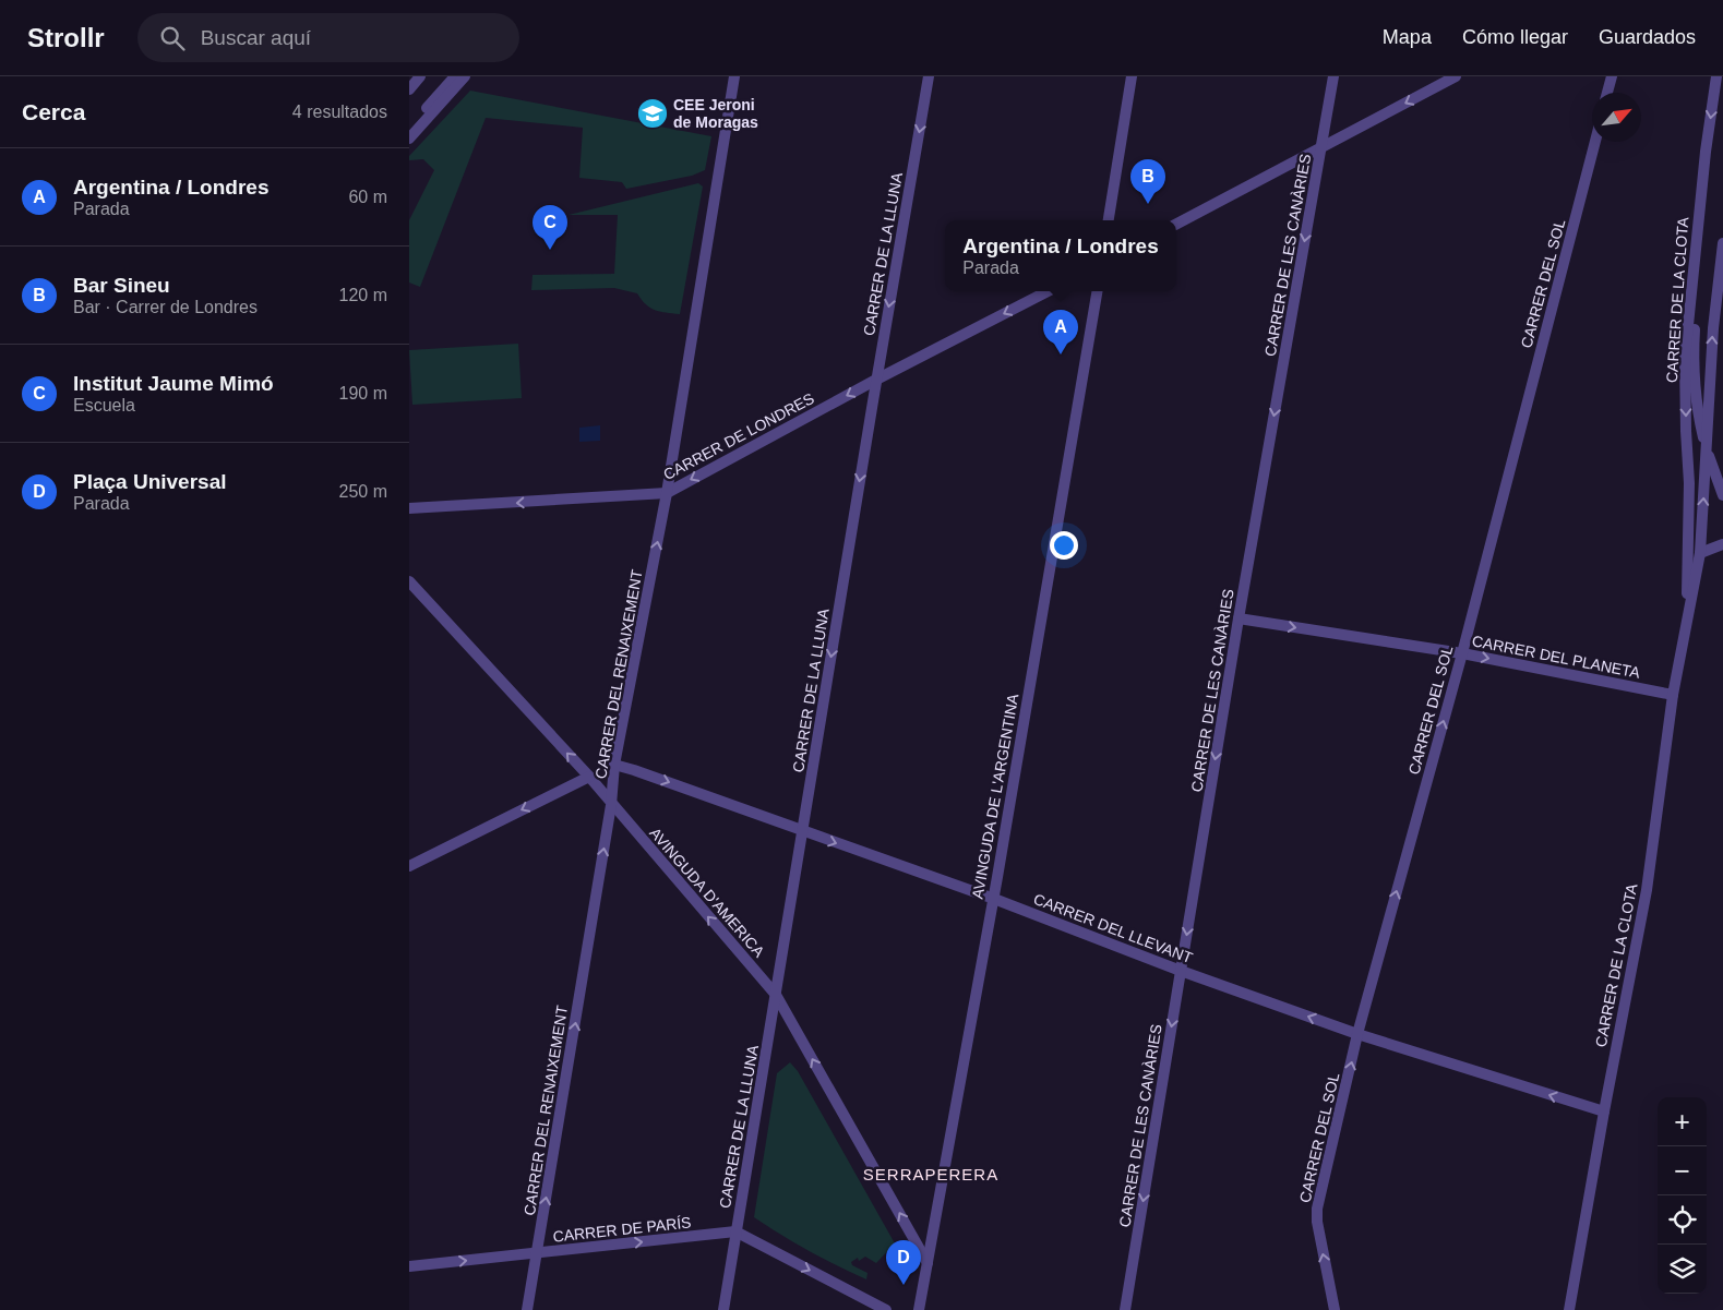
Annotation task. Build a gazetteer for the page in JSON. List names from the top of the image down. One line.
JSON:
{"streets":{"street":["CARRER DE LA LLUNA","CARRER DE LES CANÀRIES","CARRER DEL SOL","CARRER DE LA CLOTA","CARRER DE LONDRES","CARRER DEL PLANETA","CARRER DEL RENAIXEMENT","AVINGUDA DE L'ARGENTINA","AVINGUDA D'AMERICA","CARRER DEL LLEVANT","CARRER DE PARÍS"]},"crossings":[["CARRER DE LA LLUNA","CARRER DE LONDRES"],["CARRER DE LA LLUNA","AVINGUDA D'AMERICA"],["CARRER DE LA LLUNA","CARRER DEL LLEVANT"],["CARRER DE LA LLUNA","CARRER DE PARÍS"],["CARRER DE LES CANÀRIES","CARRER DEL PLANETA"],["CARRER DE LES CANÀRIES","CARRER DEL LLEVANT"],["CARRER DEL SOL","CARRER DEL PLANETA"],["CARRER DEL SOL","CARRER DEL LLEVANT"],["CARRER DE LA CLOTA","CARRER DEL PLANETA"],["CARRER DE LA CLOTA","CARRER DEL LLEVANT"],["CARRER DE LONDRES","CARRER DEL RENAIXEMENT"],["CARRER DEL RENAIXEMENT","AVINGUDA D'AMERICA"],["CARRER DEL RENAIXEMENT","CARRER DEL LLEVANT"],["CARRER DEL RENAIXEMENT","CARRER DE PARÍS"],["AVINGUDA DE L'ARGENTINA","AVINGUDA D'AMERICA"],["AVINGUDA DE L'ARGENTINA","CARRER DEL LLEVANT"]],"one_way":["CARRER DE LA LLUNA","CARRER DE LES CANÀRIES","CARRER DEL SOL","CARRER DE LONDRES","CARRER DEL PLANETA","CARRER DEL RENAIXEMENT","AVINGUDA D'AMERICA","CARRER DE PARÍS"],"districts":["SERRAPERERA"],"places":{"school or university":["CEE Jeroni de Moragas"]},"north":"top right","page":{"header":"Strollr","search":"Buscar aquí","nav":["Mapa","Cómo llegar","Guardados"],"heading":["Cerca","4 resultados"],"list":[{"mark":"A","name":"Argentina / Londres","note":"Parada","value":"60 m"},{"mark":"B","name":"Bar Sineu","note":"Bar · Carrer de Londres","value":"120 m"},{"mark":"C","name":"Institut Jaume Mimó","note":"Escuela","value":"190 m"},{"mark":"D","name":"Plaça Universal","note":"Parada","value":"250 m"}],"pins":["B","C","A","D"],"popup":["Argentina / Londres","Parada"],"map_buttons":["+","−"]}}
